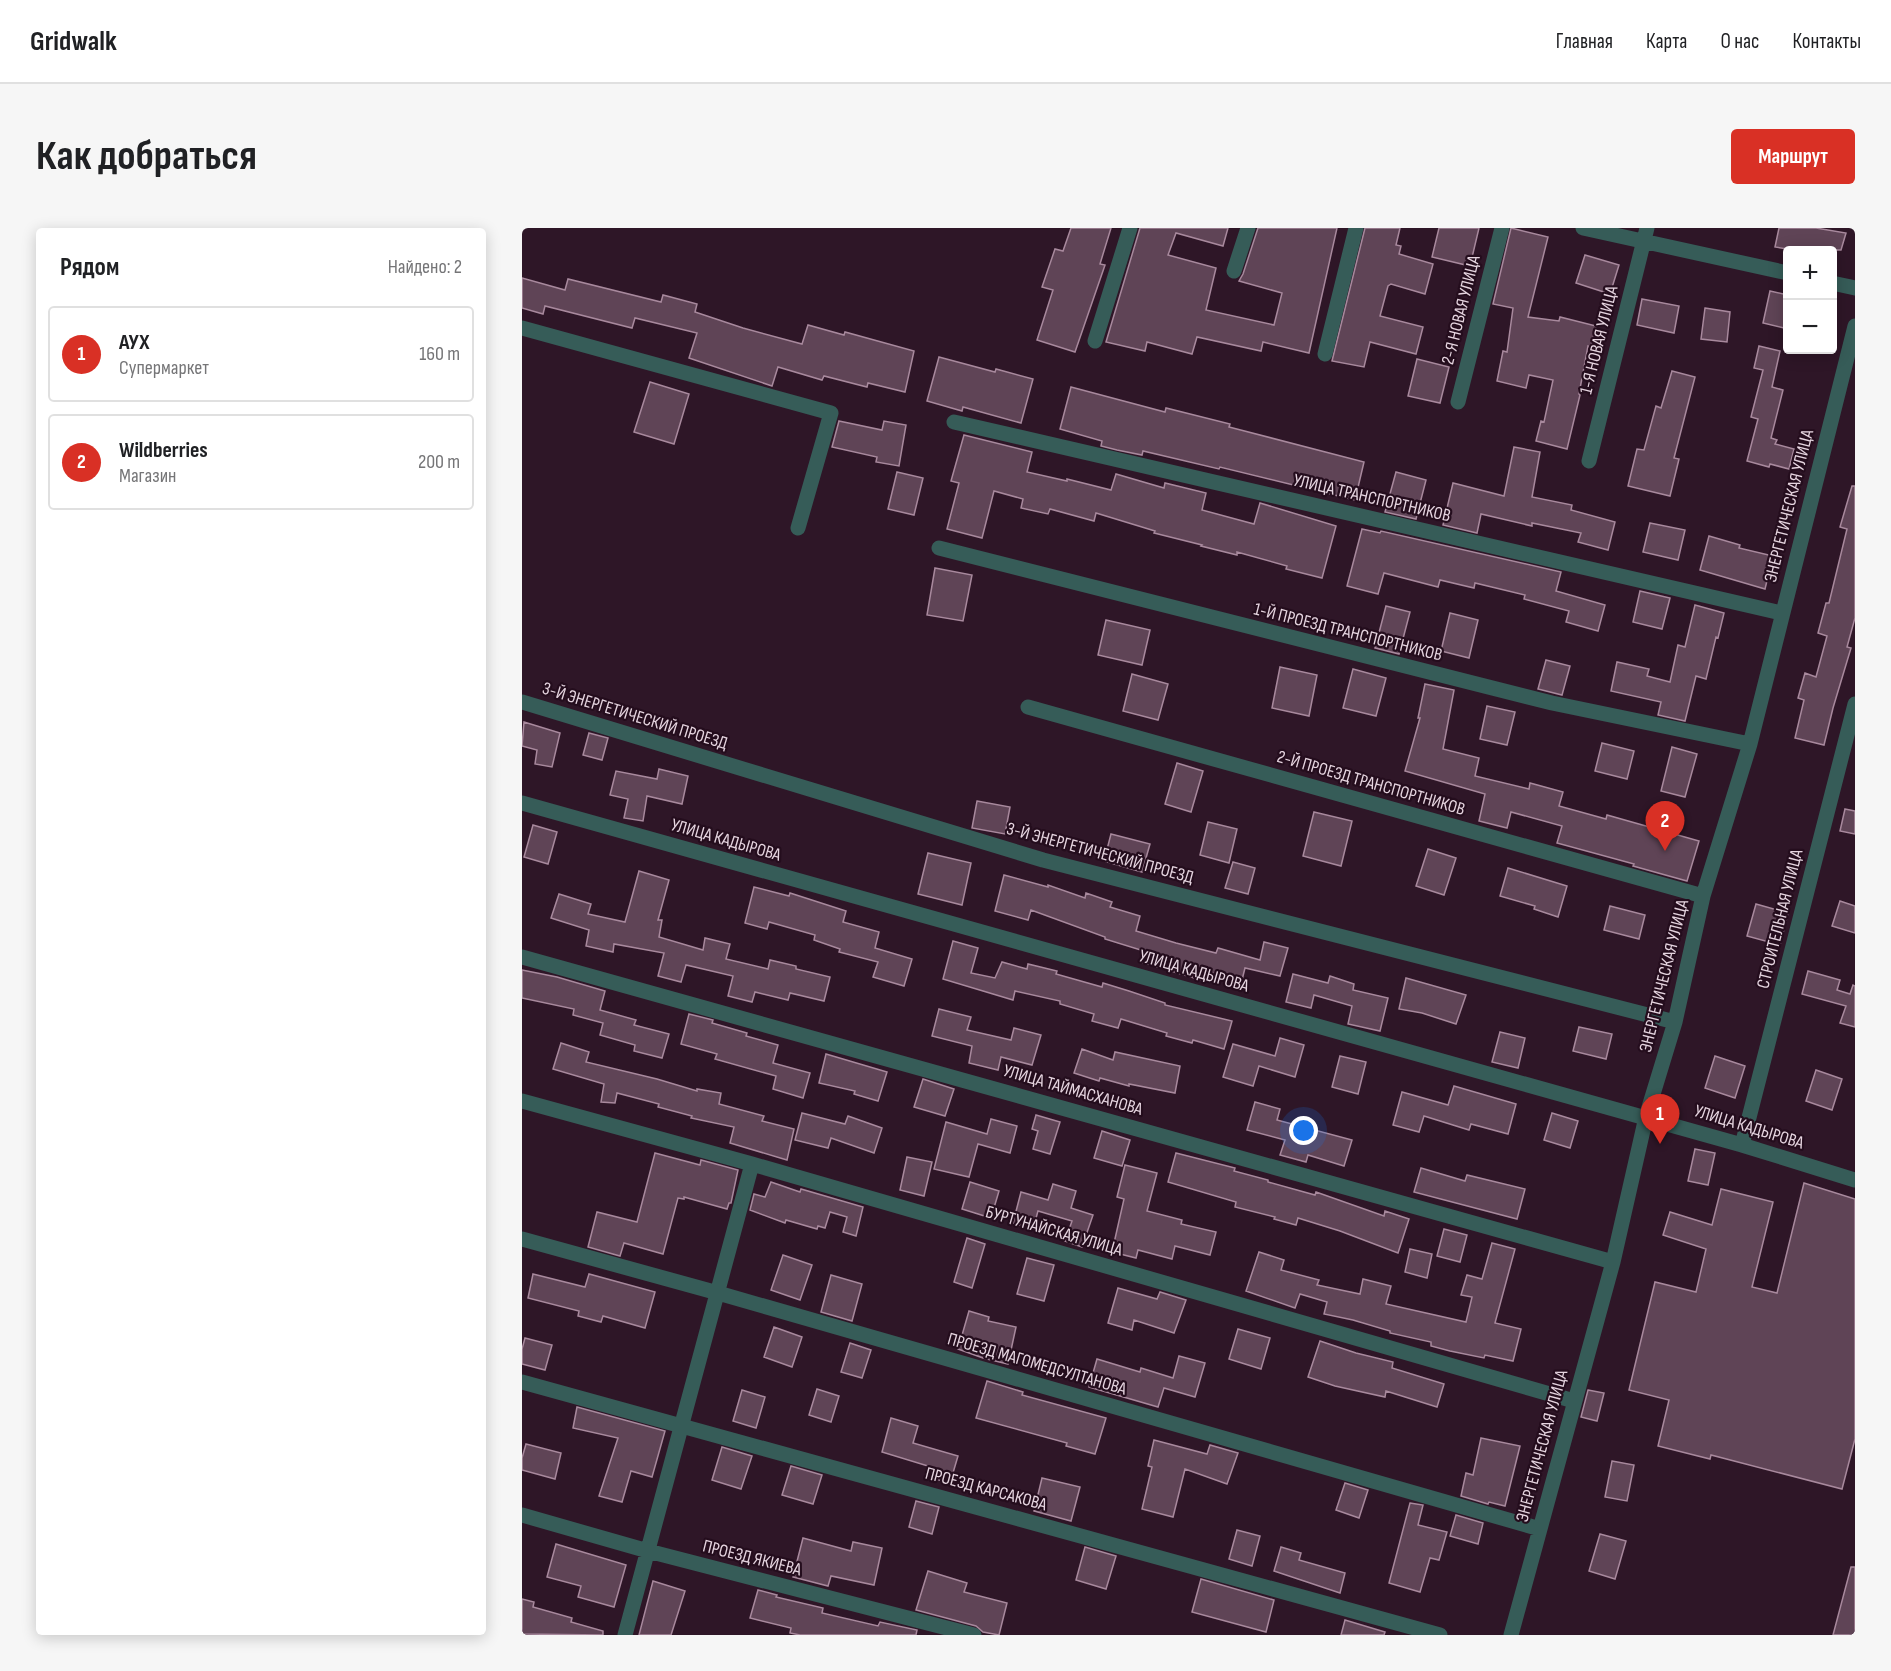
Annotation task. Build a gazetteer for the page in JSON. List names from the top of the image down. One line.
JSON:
{"streets":{"street":["2-Я НОВАЯ УЛИЦА","1-Я НОВАЯ УЛИЦА","УЛИЦА ТРАНСПОРТНИКОВ","ЭНЕРГЕТИЧЕСКАЯ УЛИЦА","1-Й ПРОЕЗД ТРАНСПОРТНИКОВ","3-Й ЭНЕРГЕТИЧЕСКИЙ ПРОЕЗД","2-Й ПРОЕЗД ТРАНСПОРТНИКОВ","УЛИЦА КАДЫРОВА","СТРОИТЕЛЬНАЯ УЛИЦА","УЛИЦА ТАЙМАСХАНОВА","БУРТУНАЙСКАЯ УЛИЦА","ПРОЕЗД МАГОМЕДСУЛТАНОВА","ПРОЕЗД КАРСАКОВА","ПРОЕЗД ЯКИЕВА"]},"crossings":[["УЛИЦА ТРАНСПОРТНИКОВ","ЭНЕРГЕТИЧЕСКАЯ УЛИЦА"],["ЭНЕРГЕТИЧЕСКАЯ УЛИЦА","1-Й ПРОЕЗД ТРАНСПОРТНИКОВ"],["ЭНЕРГЕТИЧЕСКАЯ УЛИЦА","3-Й ЭНЕРГЕТИЧЕСКИЙ ПРОЕЗД"],["ЭНЕРГЕТИЧЕСКАЯ УЛИЦА","2-Й ПРОЕЗД ТРАНСПОРТНИКОВ"],["ЭНЕРГЕТИЧЕСКАЯ УЛИЦА","УЛИЦА КАДЫРОВА"],["ЭНЕРГЕТИЧЕСКАЯ УЛИЦА","УЛИЦА ТАЙМАСХАНОВА"],["ЭНЕРГЕТИЧЕСКАЯ УЛИЦА","БУРТУНАЙСКАЯ УЛИЦА"],["ЭНЕРГЕТИЧЕСКАЯ УЛИЦА","ПРОЕЗД МАГОМЕДСУЛТАНОВА"],["УЛИЦА КАДЫРОВА","СТРОИТЕЛЬНАЯ УЛИЦА"]],"page":{"header":"Gridwalk","nav":["Главная","Карта","О нас","Контакты"],"buttons":"Маршрут","title":"Как добраться","heading":["Рядом","Найдено: 2"],"map_buttons":["+","−"],"list":[{"mark":"1","name":"АУХ","note":"Супермаркет","value":"160 m"},{"mark":"2","name":"Wildberries","note":"Магазин","value":"200 m"}],"pins":["2","1"]}}
